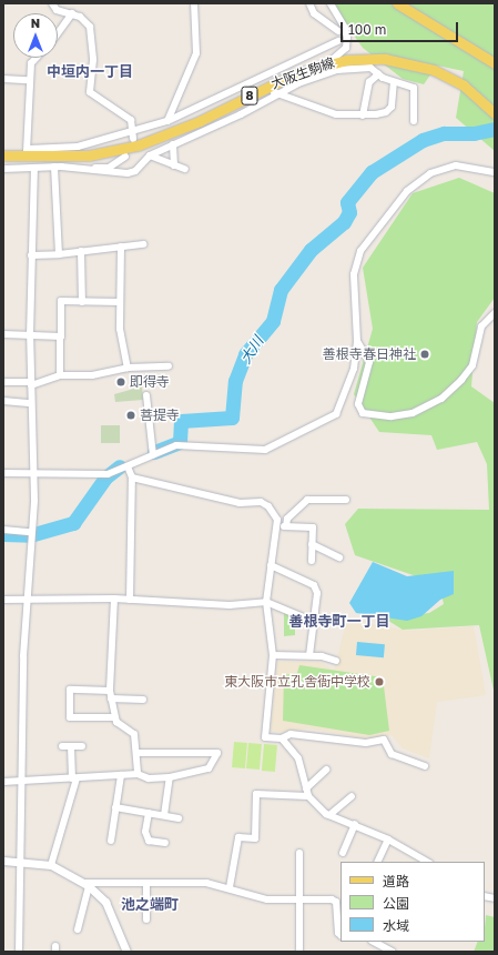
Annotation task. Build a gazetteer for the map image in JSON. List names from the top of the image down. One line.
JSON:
{"streets":{"main road":["大阪生駒線","8"]},"districts":["中垣内一丁目","善根寺町一丁目","池之端町"],"water":["大川"],"places":["善根寺春日神社","即得寺","菩提寺","東大阪市立孔舎衙中学校"],"legend":["道路","公園","水域"],"scale_bar":"100 m","north":"top"}
